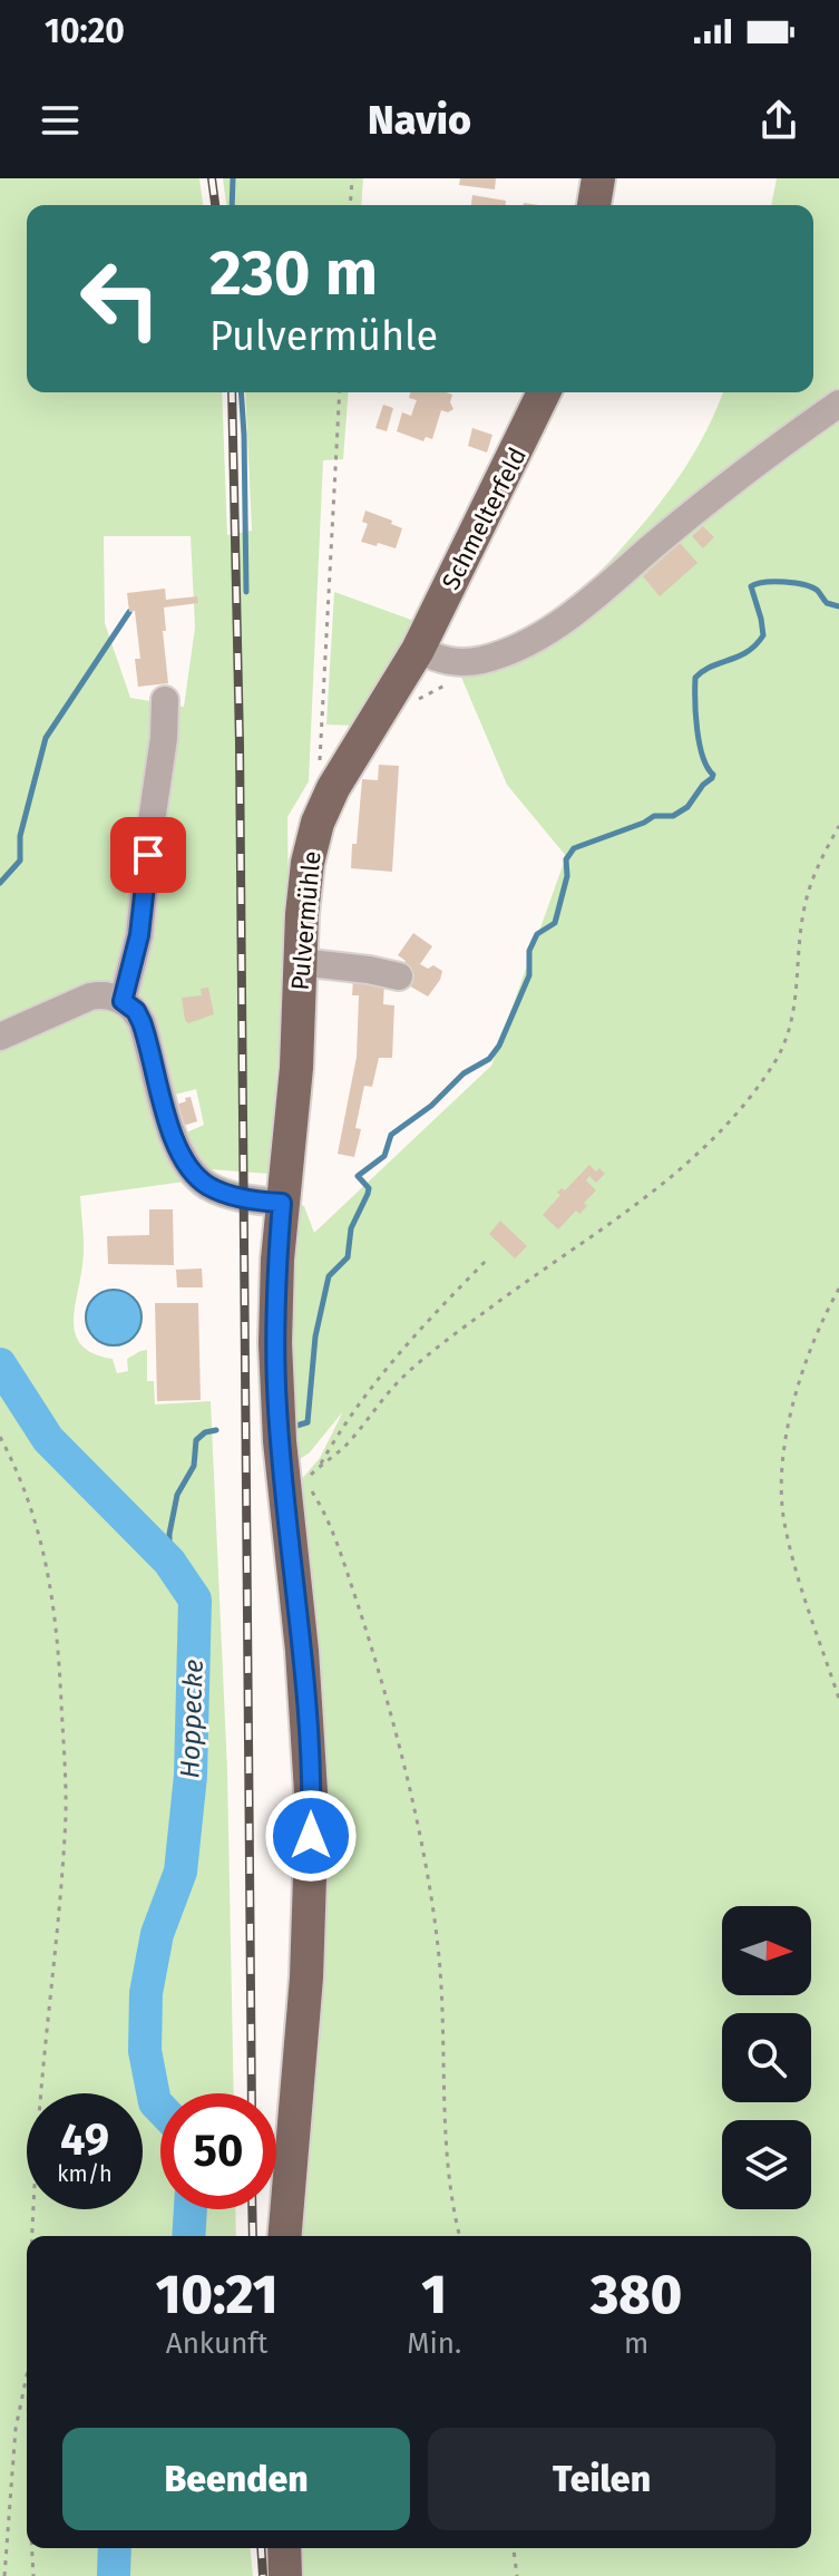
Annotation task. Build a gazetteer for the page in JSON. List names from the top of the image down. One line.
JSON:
{"streets":{"main road":["Schmelterfeld","Pulvermühle"]},"crossings":[["Schmelterfeld","Pulvermühle"]],"water":["Hoppecke"],"north":"right","page":{"status":"10:20","header":"Navio","turn":["230 m","Pulvermühle"],"speed":"49 km/h","limit":"50","eta":["10:21","Ankunft","1","Min.","380","m"],"buttons":["Beenden","Teilen"]}}
